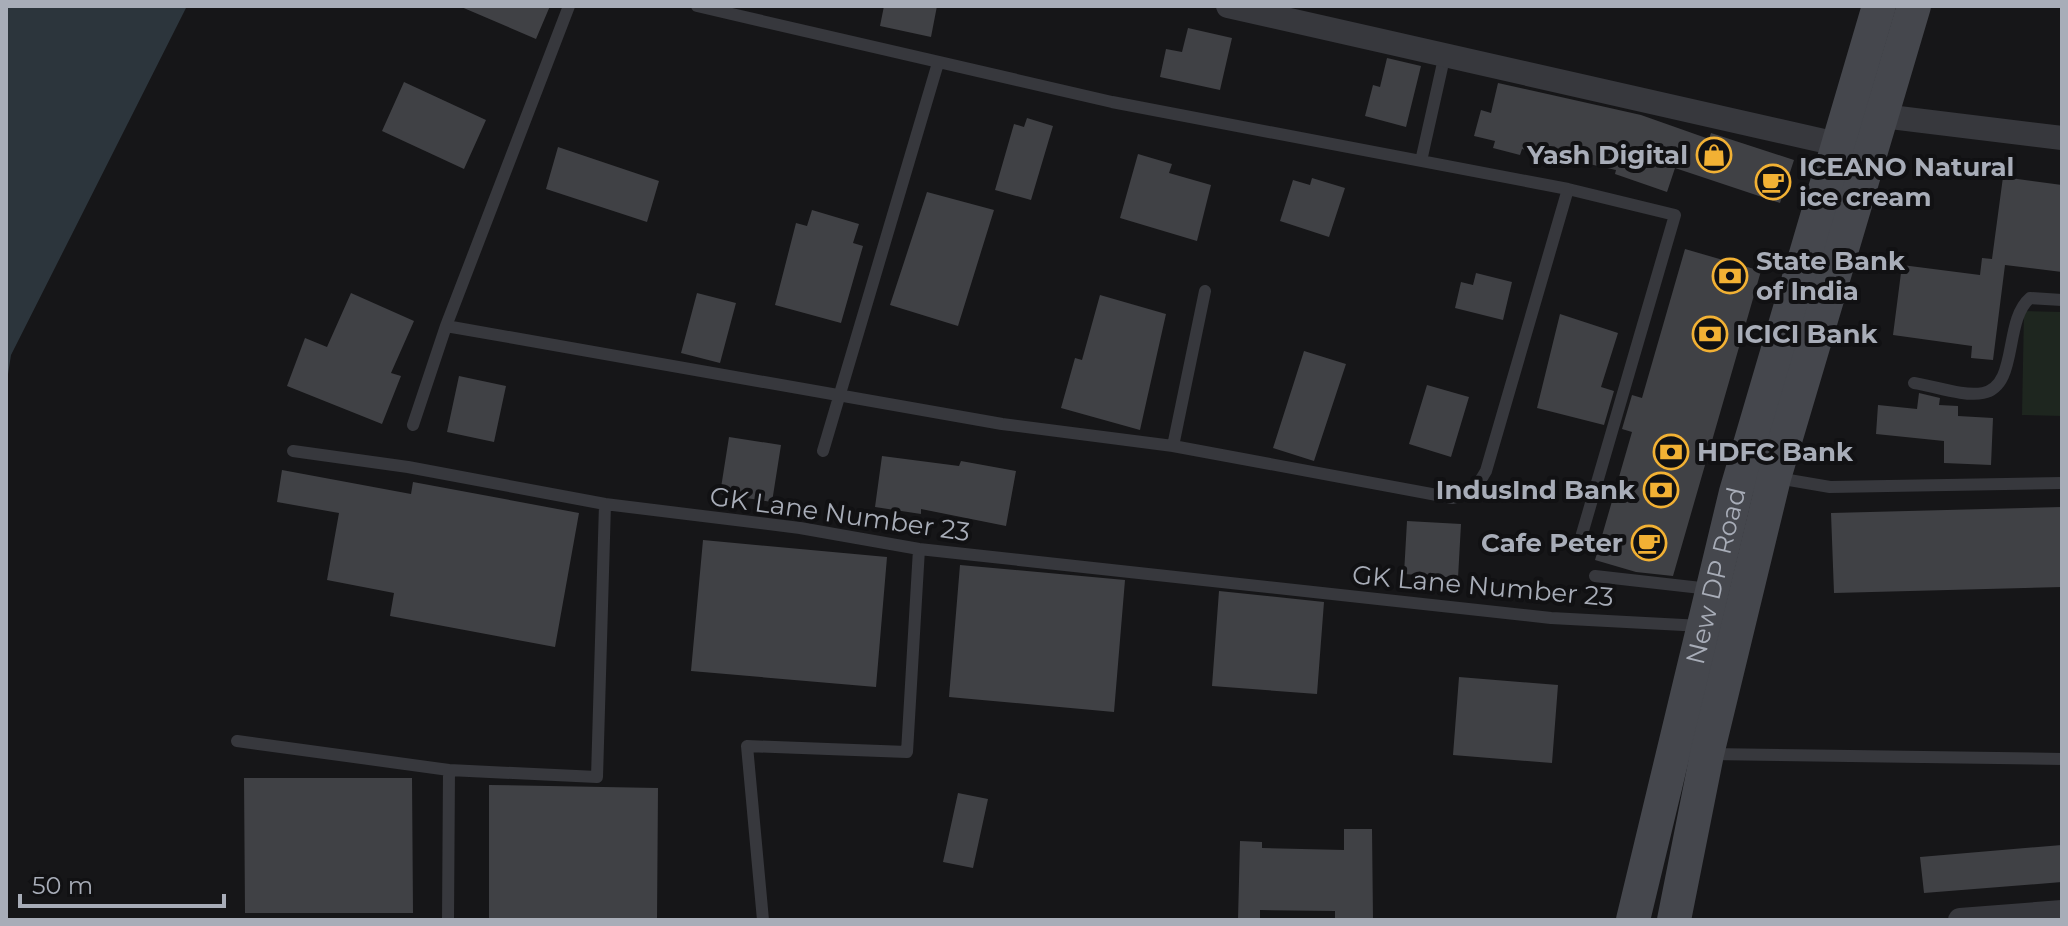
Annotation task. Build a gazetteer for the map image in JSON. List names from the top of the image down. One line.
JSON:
{"streets":{"main road":["New DP Road"],"lane":["GK Lane Number 23"]},"crossings":[["GK Lane Number 23","New DP Road"]],"places":{"shop":["Yash Digital"],"cafe":["ICEANO Natural ice cream","Cafe Peter"],"bank":["State Bank of India","ICICI Bank","HDFC Bank","IndusInd Bank"]},"scale_bar":"50 m"}
